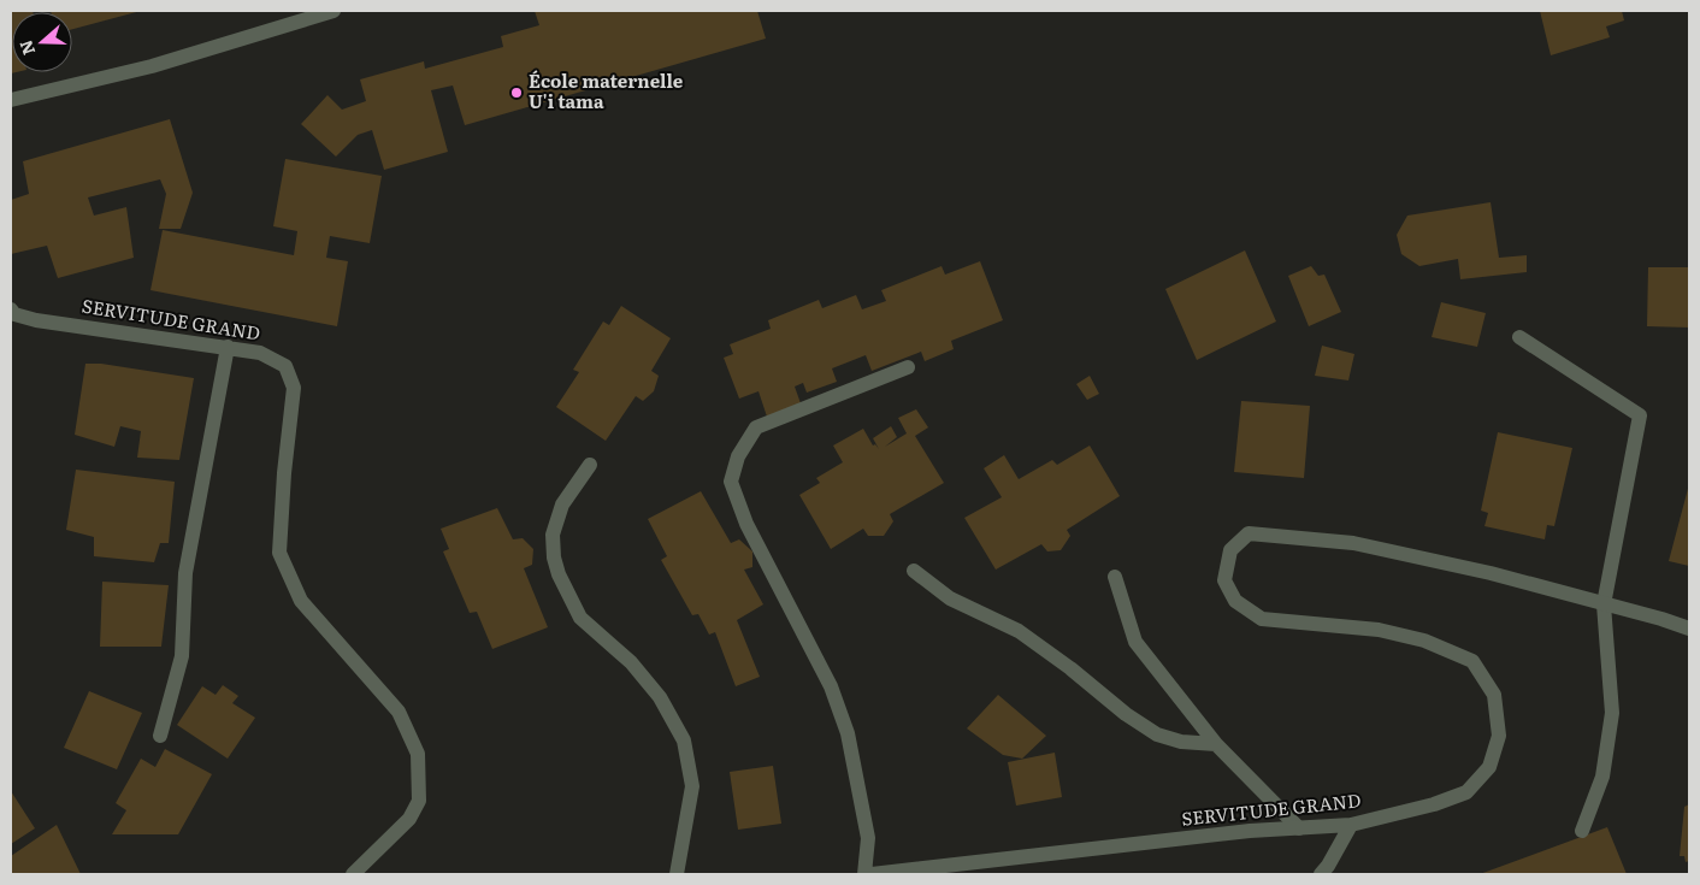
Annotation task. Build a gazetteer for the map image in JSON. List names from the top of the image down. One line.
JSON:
{"streets":{"street":["SERVITUDE GRAND"]},"places":["École maternelle U'i tama"],"north":"left"}
